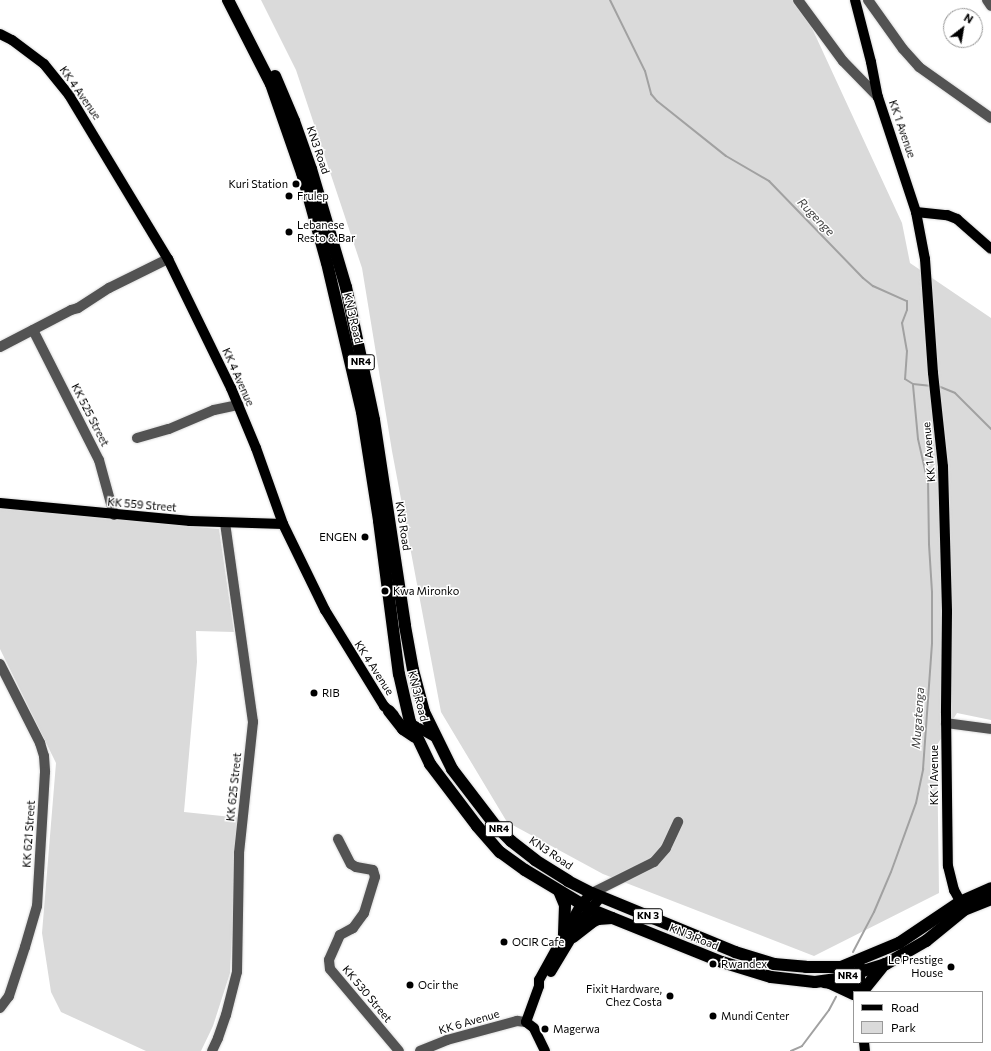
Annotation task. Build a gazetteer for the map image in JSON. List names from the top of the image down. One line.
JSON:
{"streets":{"highway":["KN3 Road","KN 3 Road","NR4","KN 3"],"main road":["KK 4 Avenue","KK 1 Avenue","KK 559 Street"],"street":["KK 525 Street","KK 625 Street","KK 621 Street","KK 530 Street","KK 6 Avenue"]},"crossings":[["KK 4 Avenue","KK 559 Street"],["KK 1 Avenue","KN 3 Road"],["KN3 Road","KN 3 Road"],["KK 525 Street","KK 559 Street"],["KK 559 Street","KK 625 Street"]],"water":["Rugenge","Mugatenga"],"places":["Kuri Station","Frulep","Lebanese Resto & Bar","ENGEN","Kwa Mironko","RIB","OCIR Cafe","Rwandex","Le Prestige House","Ocir the","Fixit Hardware, Chez Costa","Mundi Center","Magerwa"],"legend":["Road","Park"],"north":"top right"}
